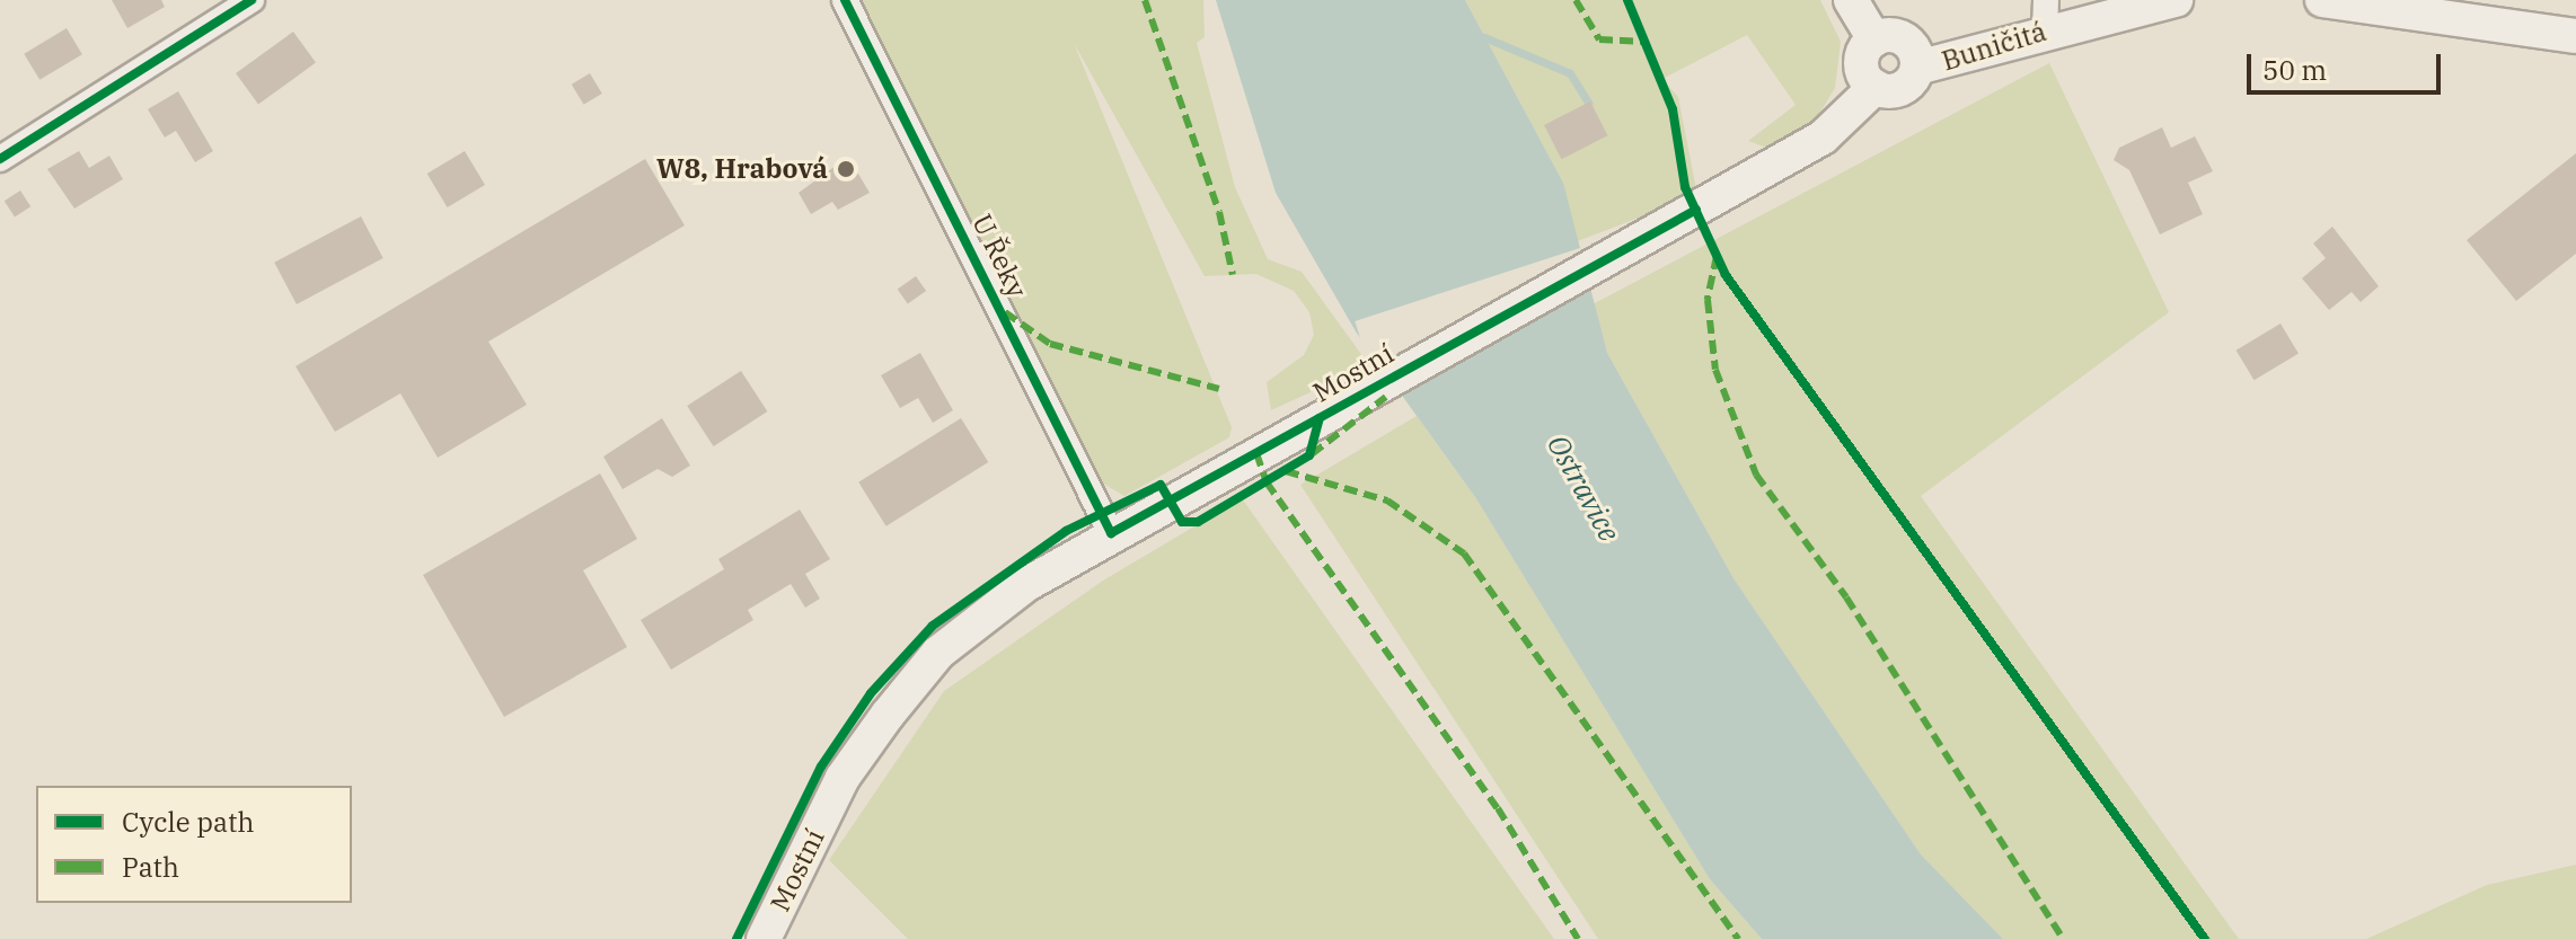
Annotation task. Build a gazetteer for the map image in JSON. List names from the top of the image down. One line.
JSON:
{"streets":{"main road":["Buničitá","Mostní"],"street":["U Řeky"]},"crossings":[["Buničitá","Mostní"],["U Řeky","Mostní"]],"water":["Ostravice"],"places":["W8, Hrabová"],"legend":["Cycle path","Path"],"scale_bar":"50 m"}
